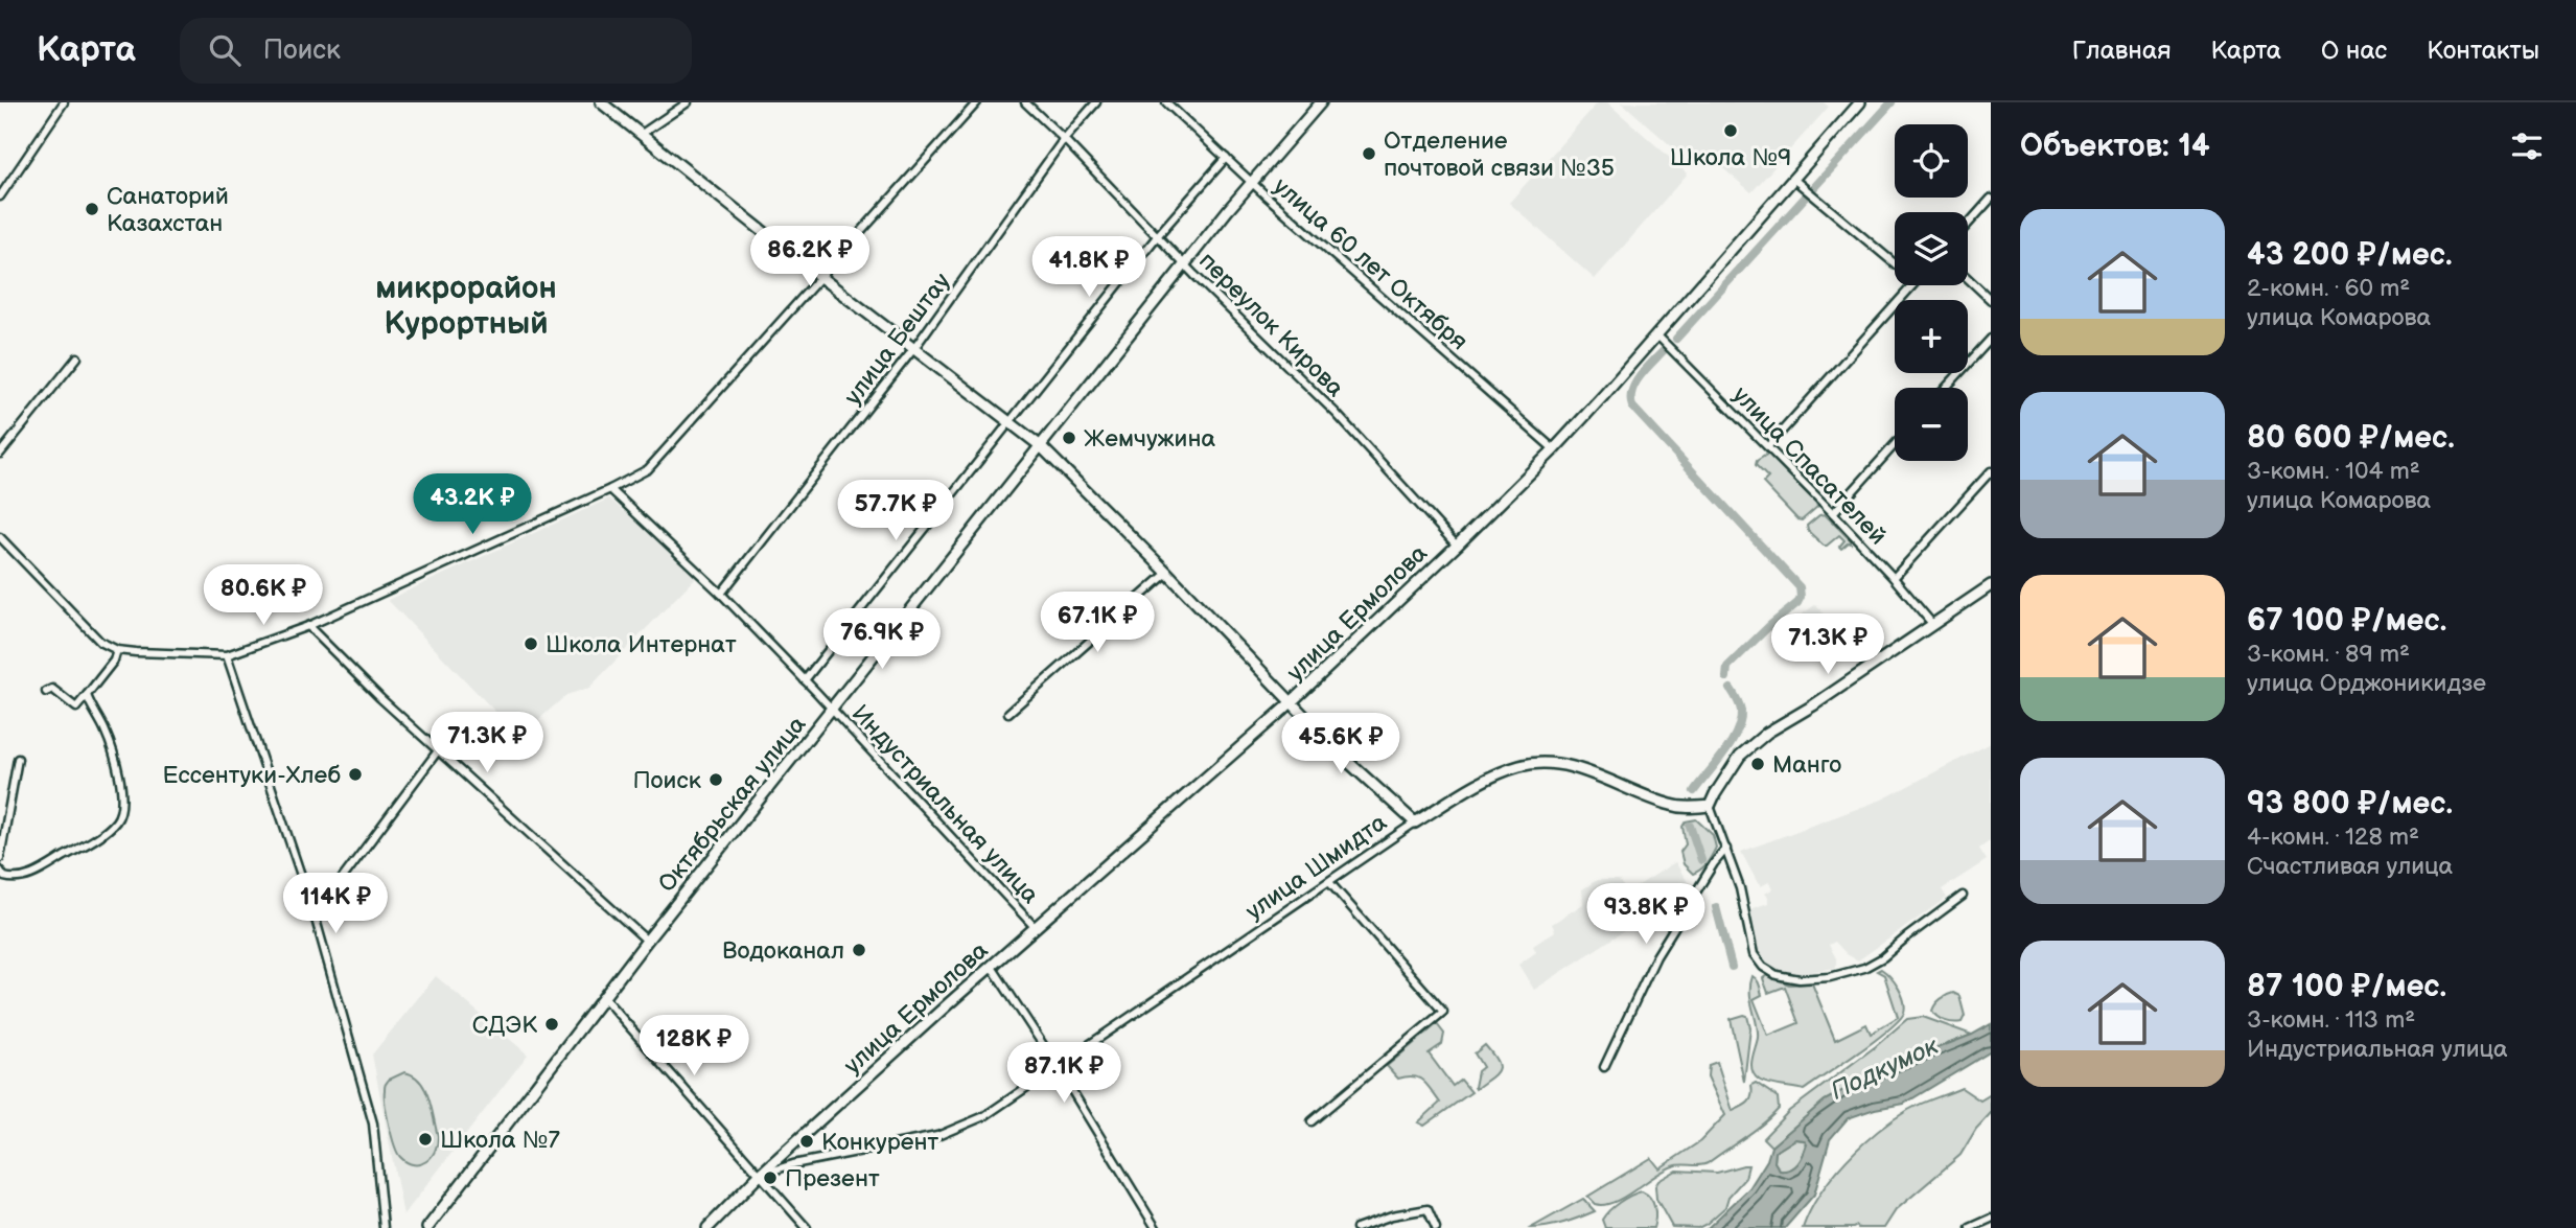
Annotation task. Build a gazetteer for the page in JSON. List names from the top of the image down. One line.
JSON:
{"streets":{"street":["улица 60 лет Октября","переулок Кирова","улица Бештау","улица Спасателей","улица Ермолова","Октябрьская улица","Индустриальная улица","улица Шмидта"]},"crossings":[["улица 60 лет Октября","улица Ермолова"],["улица 60 лет Октября","Октябрьская улица"],["переулок Кирова","улица Бештау"],["переулок Кирова","улица Ермолова"],["переулок Кирова","Октябрьская улица"],["улица Бештау","Индустриальная улица"],["улица Спасателей","улица Ермолова"],["улица Ермолова","Индустриальная улица"],["улица Ермолова","улица Шмидта"],["Октябрьская улица","Индустриальная улица"]],"districts":["микрорайон Курортный"],"water":["Подкумок"],"places":["Школа №9","Отделение почтовой связи №35","Санаторий Казахстан","Жемчужина","Школа Интернат","Манго","Ессентуки-Хлеб","Поиск","Водоканал","СДЭК","Школа №7","Конкурент","Презент"],"page":{"header":"Карта","search":"Поиск","nav":["Главная","Карта","О нас","Контакты"],"heading":"Объектов: 14","map_buttons":["+","−"],"list":[{"name":"43 200 ₽/мес.","note":"2-комн. · 60 m² · улица Комарова"},{"name":"80 600 ₽/мес.","note":"3-комн. · 104 m² · улица Комарова"},{"name":"67 100 ₽/мес.","note":"3-комн. · 89 m² · улица Орджоникидзе"},{"name":"93 800 ₽/мес.","note":"4-комн. · 128 m² · Счастливая улица"},{"name":"87 100 ₽/мес.","note":"3-комн. · 113 m² · Индустриальная улица"}],"price":["86.2K ₽","41.8K ₽","43.2K ₽","57.7K ₽","80.6K ₽","67.1K ₽","76.9K ₽","71.3K ₽","71.3K ₽","45.6K ₽","114K ₽","93.8K ₽","128K ₽","87.1K ₽"]}}
